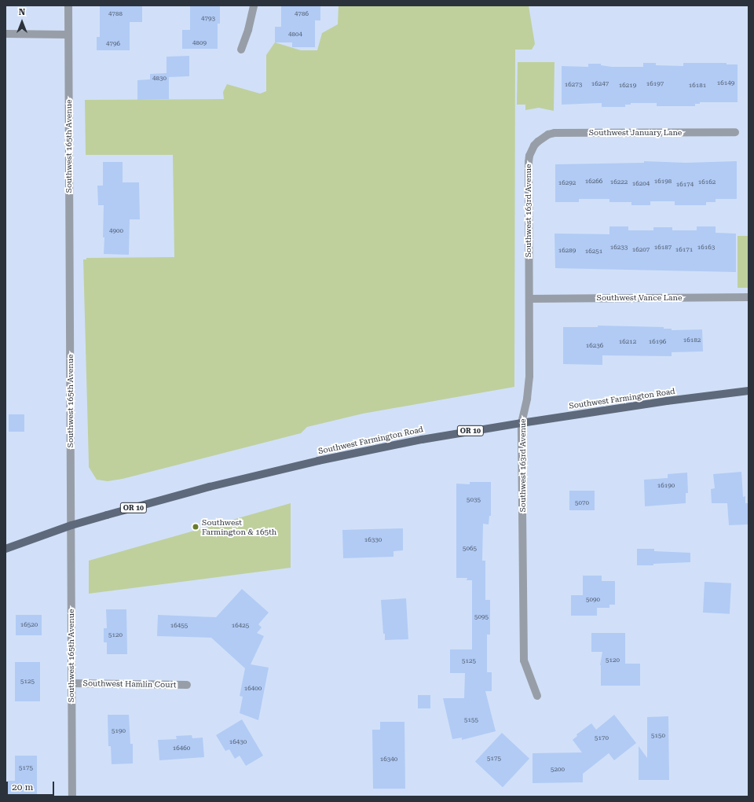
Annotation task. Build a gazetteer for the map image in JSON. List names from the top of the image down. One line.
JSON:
{"streets":{"main road":["Southwest Farmington Road","OR 10"],"street":["Southwest January Lane","Southwest 165th Avenue","Southwest 163rd Avenue","Southwest Vance Lane","Southwest Hamlin Court"]},"crossings":[["Southwest January Lane","Southwest 163rd Avenue"],["Southwest 165th Avenue","Southwest Farmington Road"],["Southwest 165th Avenue","Southwest Hamlin Court"],["Southwest 163rd Avenue","Southwest Vance Lane"],["Southwest 163rd Avenue","Southwest Farmington Road"]],"places":["Southwest Farmington & 165th"],"house_numbers":["4788","4786","4793","4804","4809","4796","4830","16149","16247","16197","16273","16219","16181","16266","16198","16222","16162","16292","16204","16174","4900","16233","16187","16163","16207","16171","16289","16251","16182","16212","16196","16236","16190","5035","5070","16330","5065","5090","5095","16520","16455","16425","5120","5120","5125","5125","16400","5155","5190","5150","5170","16430","16460","5175","16340","5175","5200"],"scale_bar":"20 m","north":"top"}
